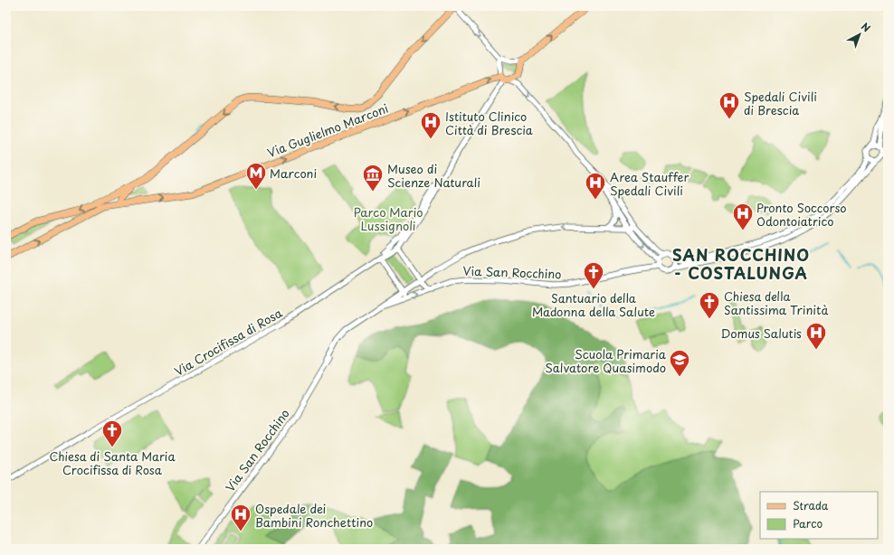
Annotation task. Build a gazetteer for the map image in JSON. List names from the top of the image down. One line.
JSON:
{"streets":{"main road":["Via Guglielmo Marconi"],"street":["Via San Rocchino","Via Crocifissa di Rosa"]},"districts":["SAN ROCCHINO - COSTALUNGA"],"parks":["Parco Mario Lussignoli"],"places":{"hospital":["Spedali Civili di Brescia","Istituto Clinico Città di Brescia","Area Stauffer Spedali Civili","Pronto Soccorso Odontoiatrico","Domus Salutis","Ospedale dei Bambini Ronchettino"],"metro station":["Marconi"],"museum":["Museo di Scienze Naturali"],"church":["Santuario della Madonna della Salute","Chiesa della Santissima Trinità","Chiesa di Santa Maria Crocifissa di Rosa"],"school or university":["Scuola Primaria Salvatore Quasimodo"]},"legend":["Strada","Parco"],"north":"top right"}
